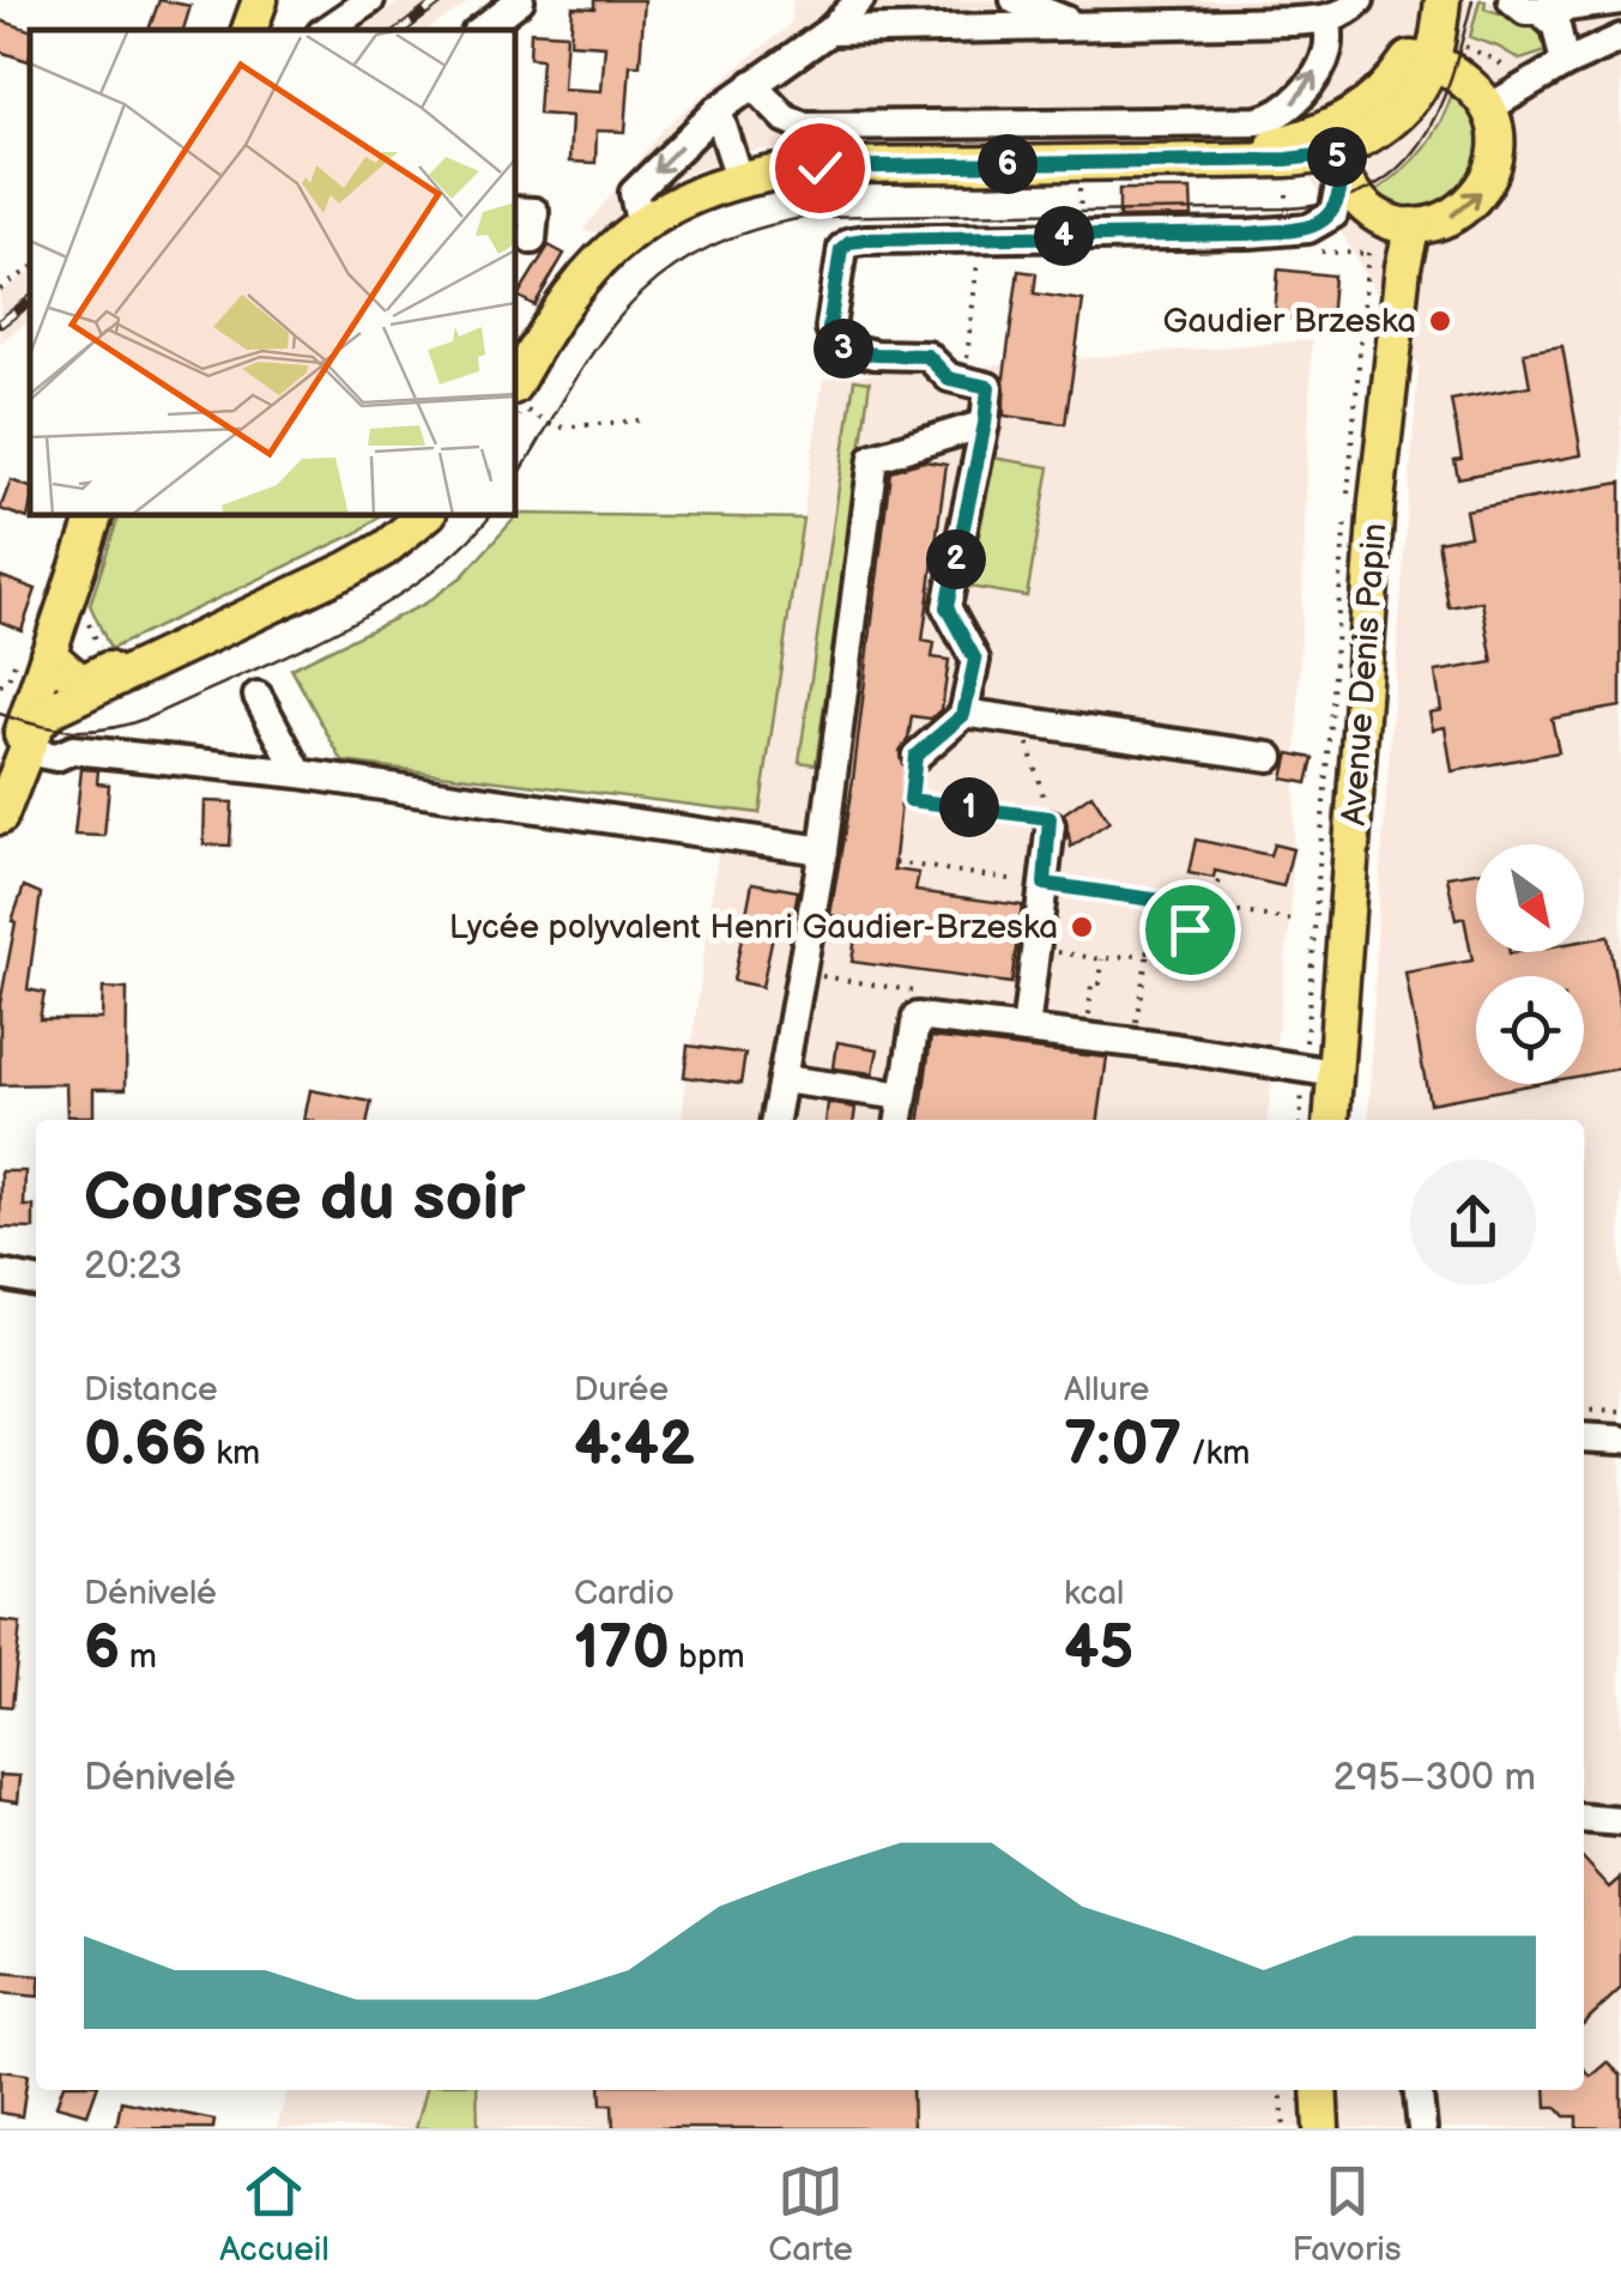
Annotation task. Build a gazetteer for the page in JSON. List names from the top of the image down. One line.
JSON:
{"streets":{"main road":["Avenue Denis Papin"]},"places":["Gaudier Brzeska","Lycée polyvalent Henri Gaudier-Brzeska"],"north":"bottom right","page":{"pins":["5","6","4","3","2","1"],"heading":["Course du soir","20:23"],"stats":[["Distance","0.66 km"],["Durée","4:42"],["Allure","7:07 /km"],["Dénivelé","6 m"],["Cardio","170 bpm"],["kcal","45"]],"chart":["Dénivelé","295–300 m"],"tabs":["Accueil","Carte","Favoris"]}}
